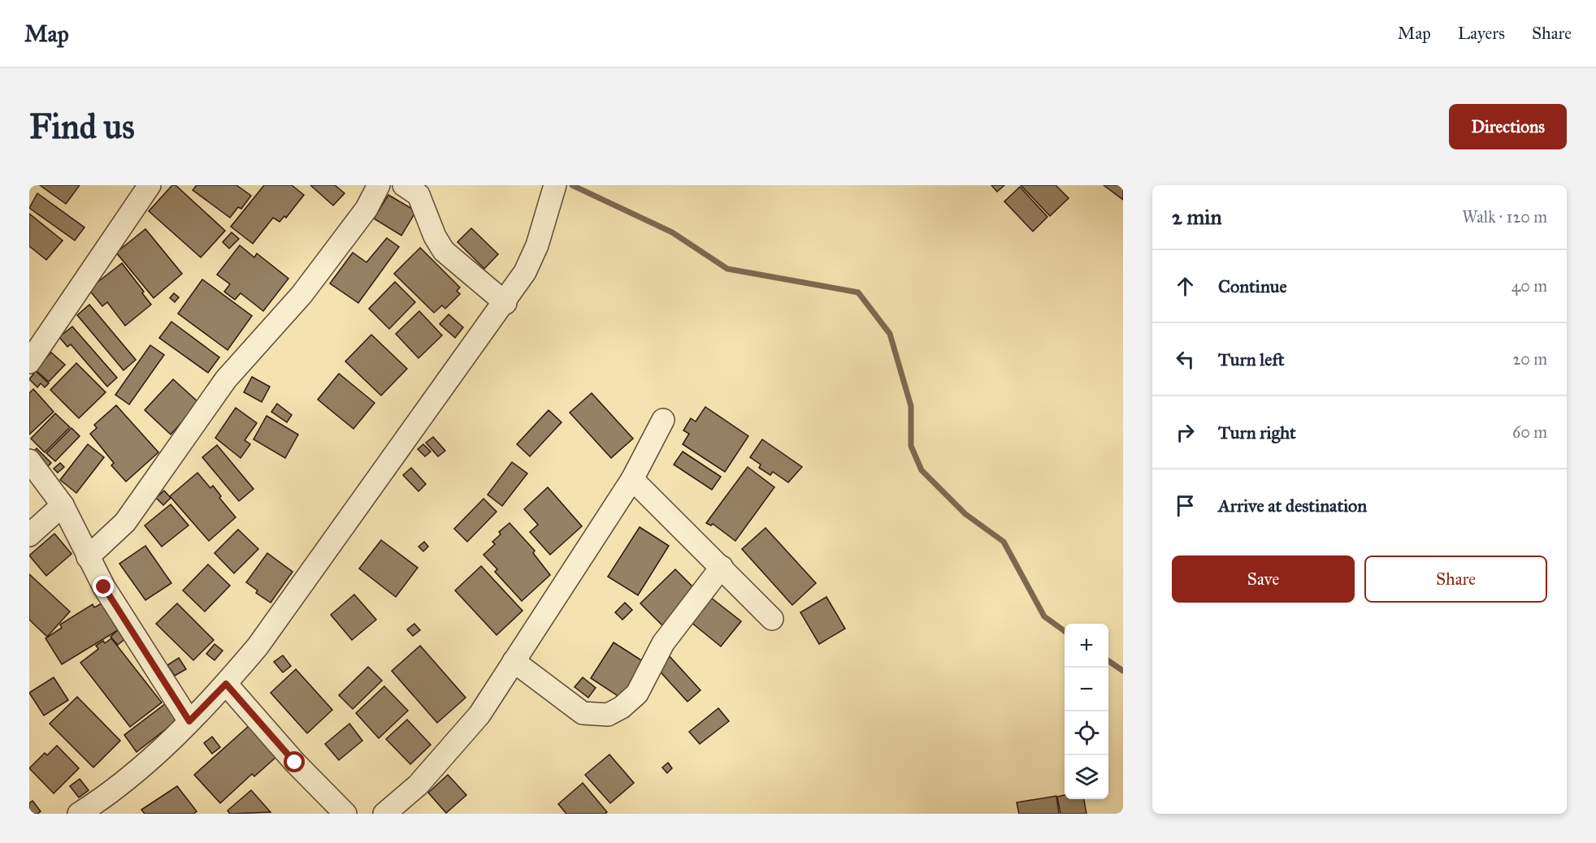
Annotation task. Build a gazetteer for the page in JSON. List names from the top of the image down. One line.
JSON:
{"page":{"header":"Map","nav":["Map","Layers","Share"],"buttons":["Directions",["Save","Share"]],"title":"Find us","heading":["2 min","Walk · 120 m"],"list":[["Continue","40 m"],["Turn left","20 m"],["Turn right","60 m"],"Arrive at destination"],"map_buttons":["+","−"]}}
